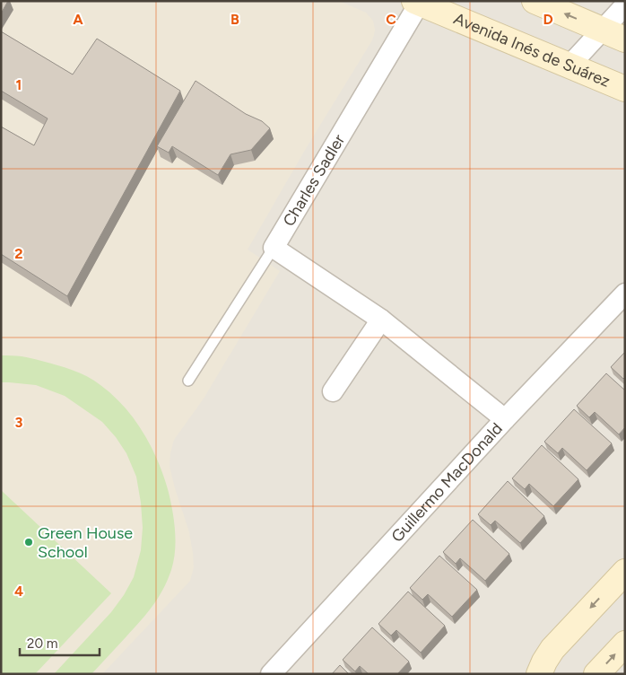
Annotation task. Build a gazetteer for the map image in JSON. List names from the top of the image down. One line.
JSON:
{"streets":{"main road":["Avenida Inés de Suárez"],"street":["Charles Sadler","Guillermo MacDonald"]},"crossings":[["Avenida Inés de Suárez","Charles Sadler"]],"places":["Green House School"],"scale_bar":"20 m","grid":{"columns":["A","B","C","D"],"rows":["1","2","3","4"]}}
